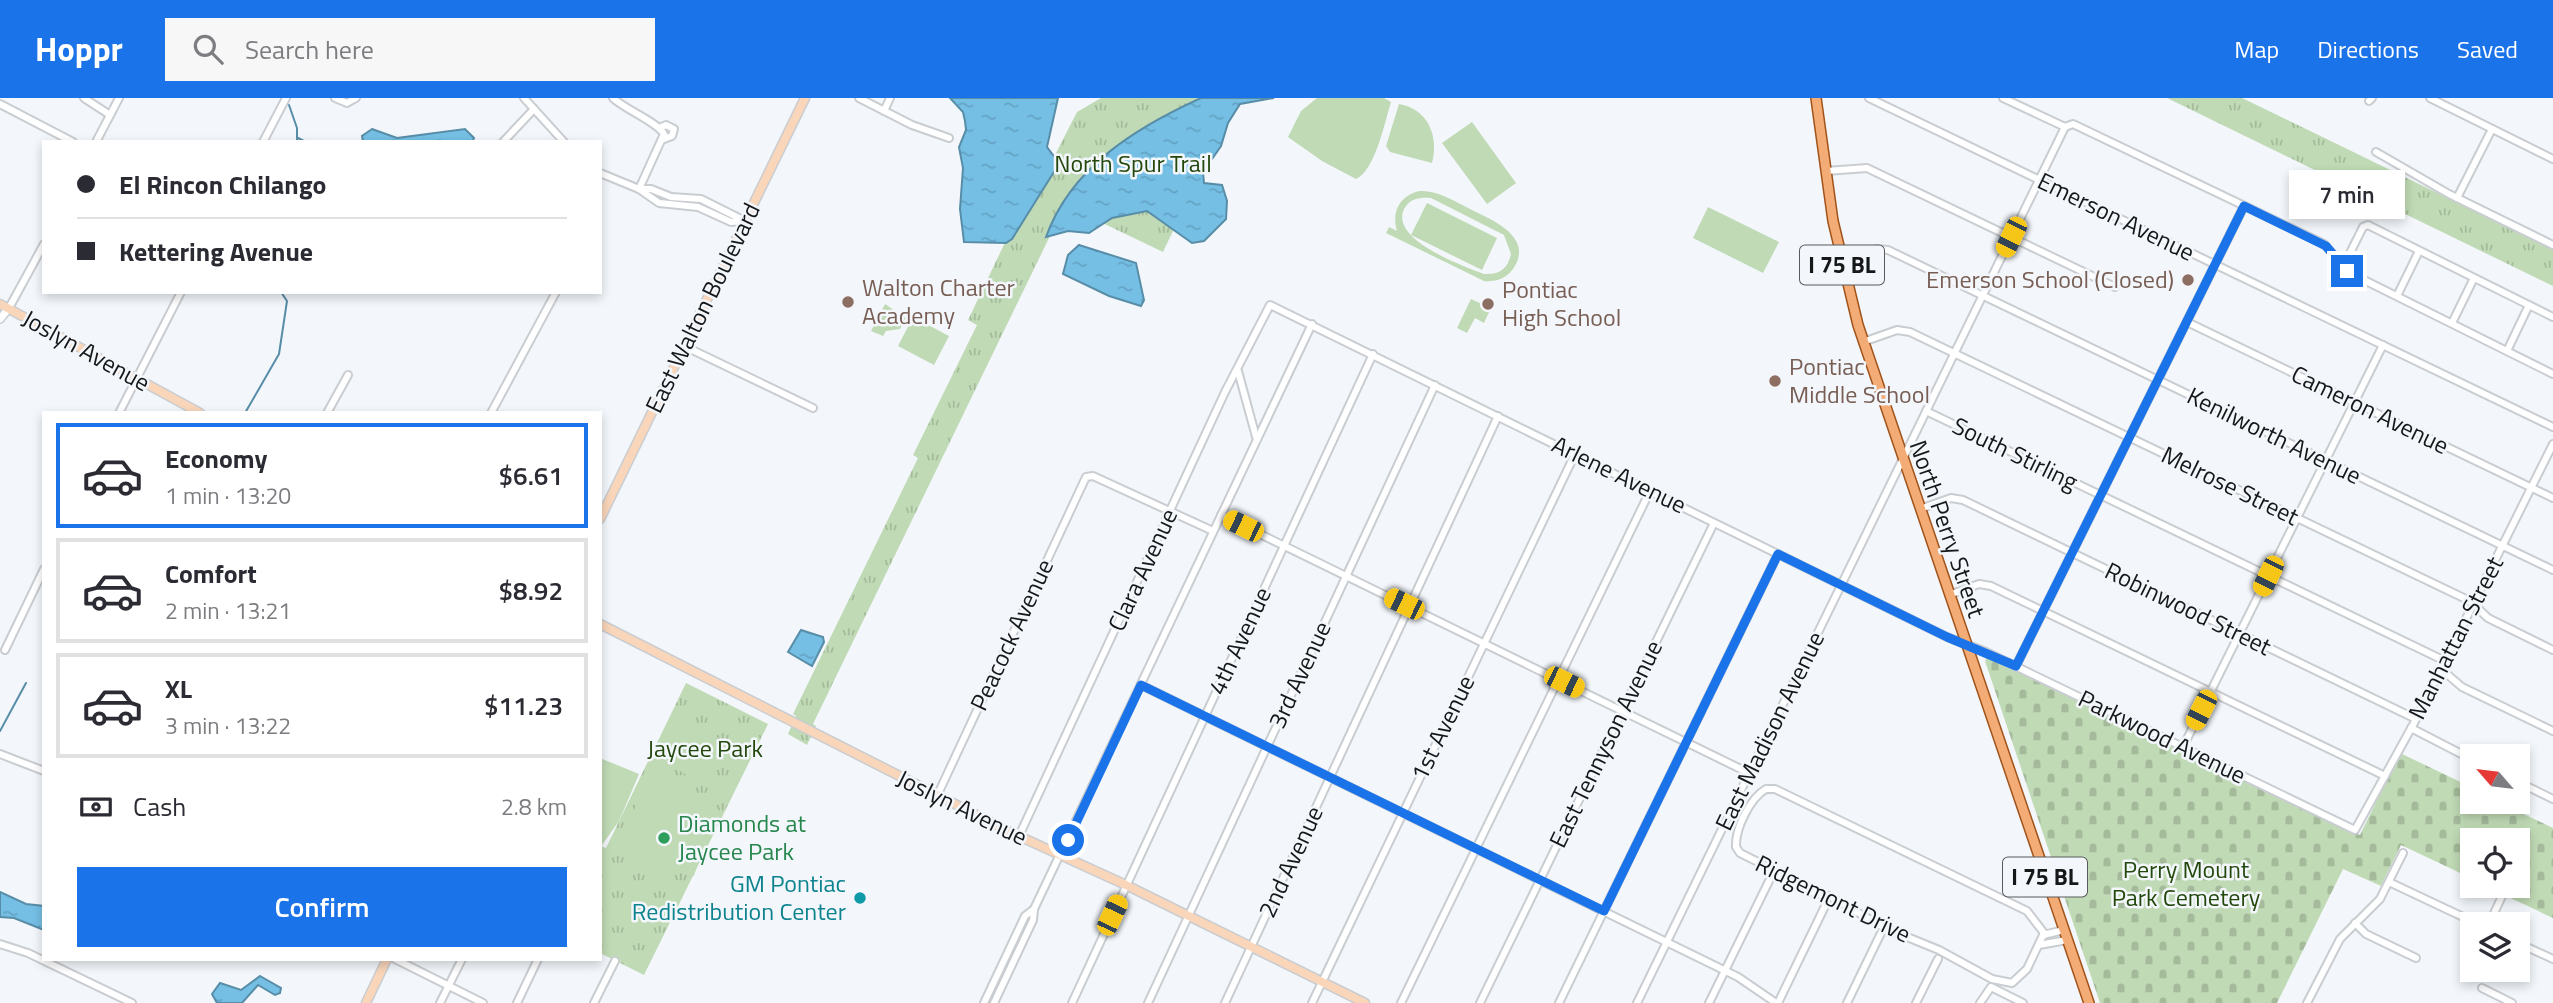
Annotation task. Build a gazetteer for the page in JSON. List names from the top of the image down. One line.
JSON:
{"streets":{"main road":["I 75 BL","East Walton Boulevard","Joslyn Avenue","North Perry Street"],"street":["Emerson Avenue","Cameron Avenue","Kenilworth Avenue","South Stirling","Arlene Avenue","Melrose Street","Clara Avenue","Robinwood Street","Peacock Avenue","Manhattan Street","4th Avenue","3rd Avenue","1st Avenue","East Madison Avenue","Parkwood Avenue","East Tennyson Avenue","2nd Avenue","Ridgemont Drive"]},"crossings":[["Emerson Avenue","East Madison Avenue"],["Joslyn Avenue","Clara Avenue"],["Joslyn Avenue","Peacock Avenue"],["Joslyn Avenue","4th Avenue"],["Joslyn Avenue","3rd Avenue"],["Joslyn Avenue","1st Avenue"],["Joslyn Avenue","2nd Avenue"],["Cameron Avenue","Manhattan Street"],["Kenilworth Avenue","North Perry Street"],["Kenilworth Avenue","Manhattan Street"],["Kenilworth Avenue","East Madison Avenue"],["South Stirling","Manhattan Street"],["South Stirling","East Madison Avenue"],["Arlene Avenue","North Perry Street"],["Arlene Avenue","Clara Avenue"],["Arlene Avenue","4th Avenue"],["Arlene Avenue","3rd Avenue"],["Arlene Avenue","1st Avenue"],["Arlene Avenue","East Madison Avenue"],["Arlene Avenue","Parkwood Avenue"],["Arlene Avenue","East Tennyson Avenue"],["Arlene Avenue","2nd Avenue"],["Melrose Street","North Perry Street"],["Melrose Street","Manhattan Street"],["Melrose Street","East Madison Avenue"],["North Perry Street","Robinwood Street"],["North Perry Street","East Madison Avenue"],["North Perry Street","Parkwood Avenue"],["Clara Avenue","Peacock Avenue"],["Robinwood Street","Manhattan Street"],["Manhattan Street","Parkwood Avenue"]],"parks":["North Spur Trail","Jaycee Park","Perry Mount Park Cemetery"],"places":["Emerson School (Closed)","Walton Charter Academy","Pontiac High School","Pontiac Middle School","Diamonds at Jaycee Park","GM Pontiac Redistribution Center"],"north":"top left","page":{"header":"Hoppr","search":"Search here","nav":["Map","Directions","Saved"],"banner":["El Rincon Chilango","Kettering Avenue"],"bubble":"7 min","list":[{"name":"Economy","note":"1 min · 13:20","value":"$6.61"},{"name":"Comfort","note":"2 min · 13:21","value":"$8.92"},{"name":"XL","note":"3 min · 13:22","value":"$11.23"}],"pay":["Cash","2.8 km"],"buttons":"Confirm"}}
